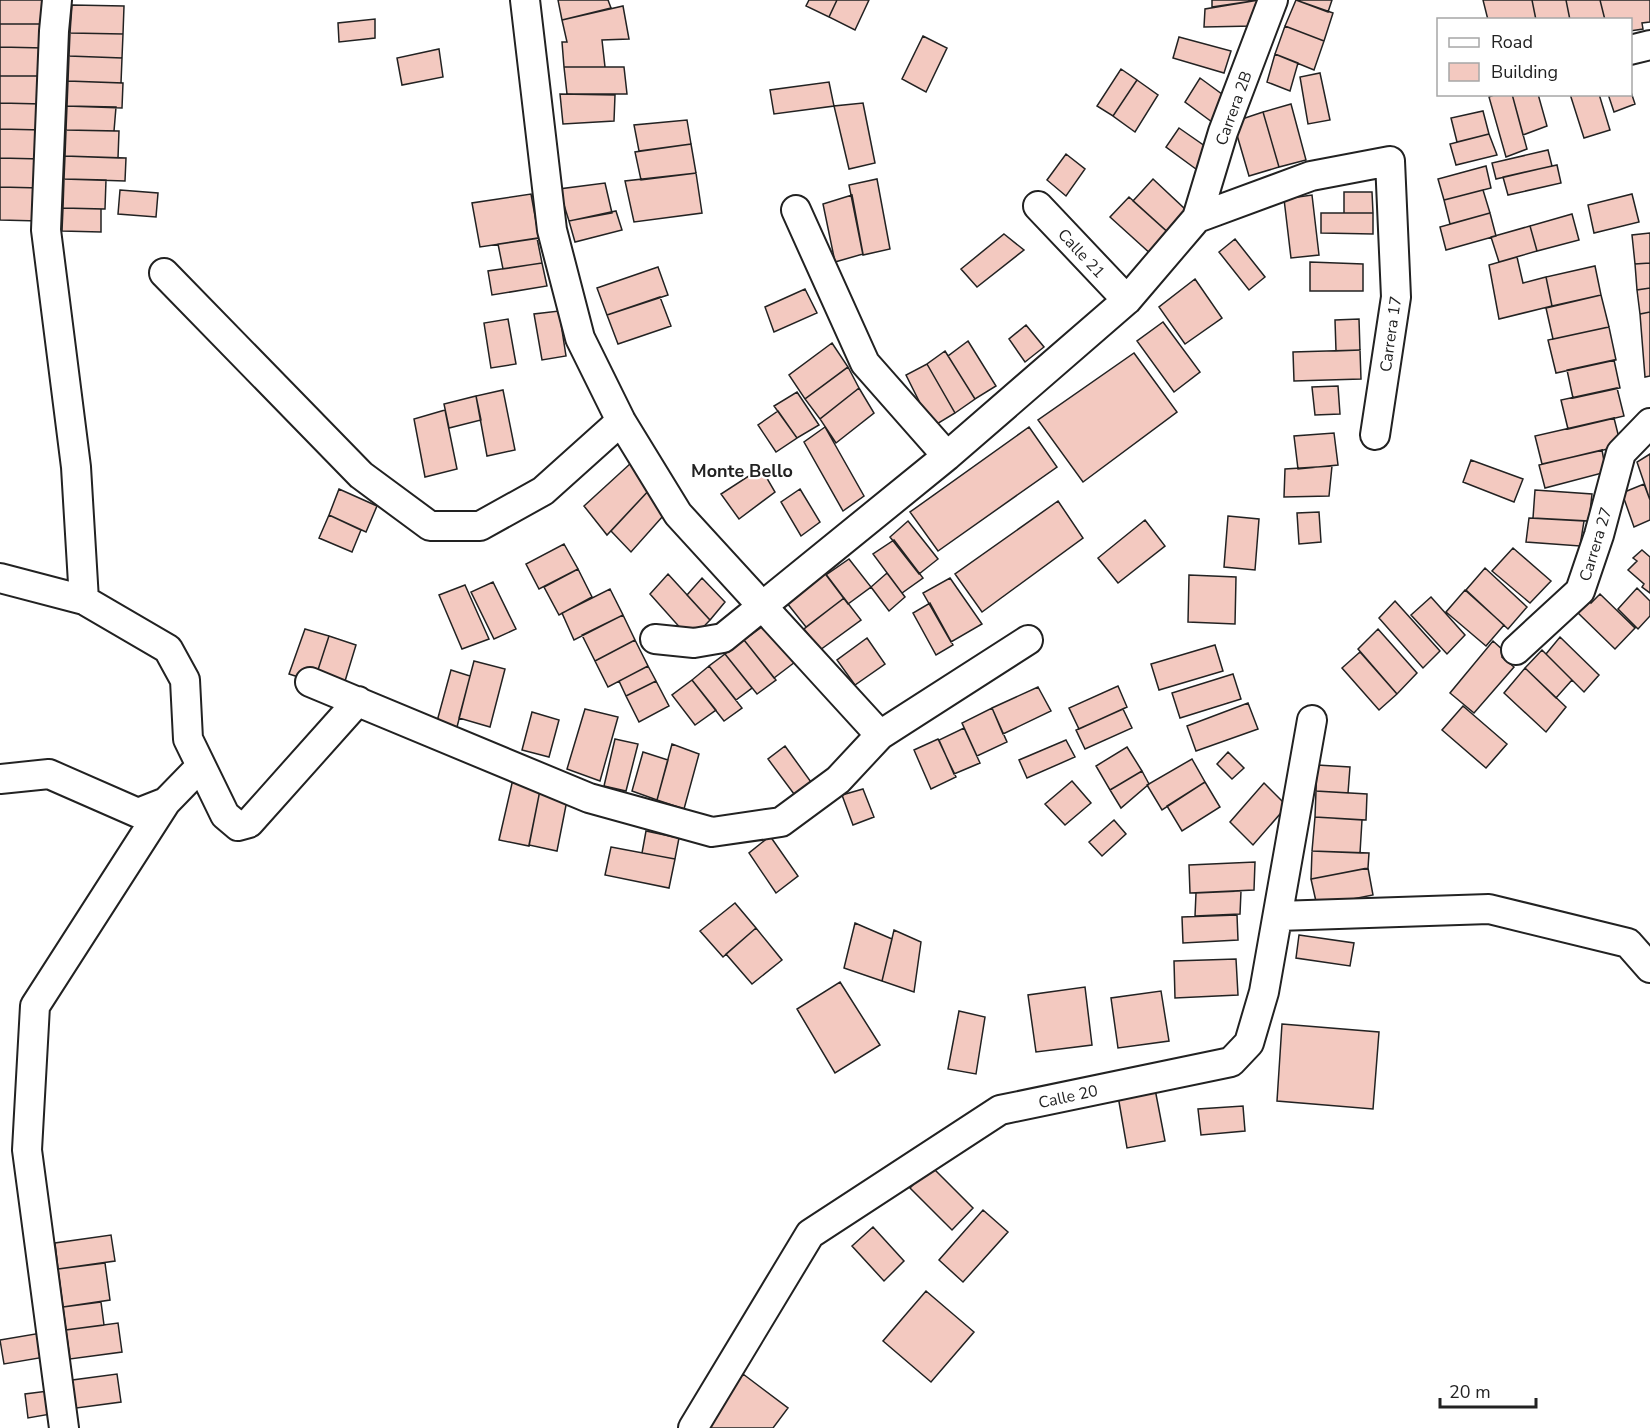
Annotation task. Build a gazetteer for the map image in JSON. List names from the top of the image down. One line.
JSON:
{"streets":{"street":["Carrera 2B","Calle 21","Carrera 17","Carrera 27","Calle 20"]},"crossings":[["Carrera 2B","Carrera 17"]],"districts":["Monte Bello"],"legend":["Road","Building"],"scale_bar":"20 m"}
